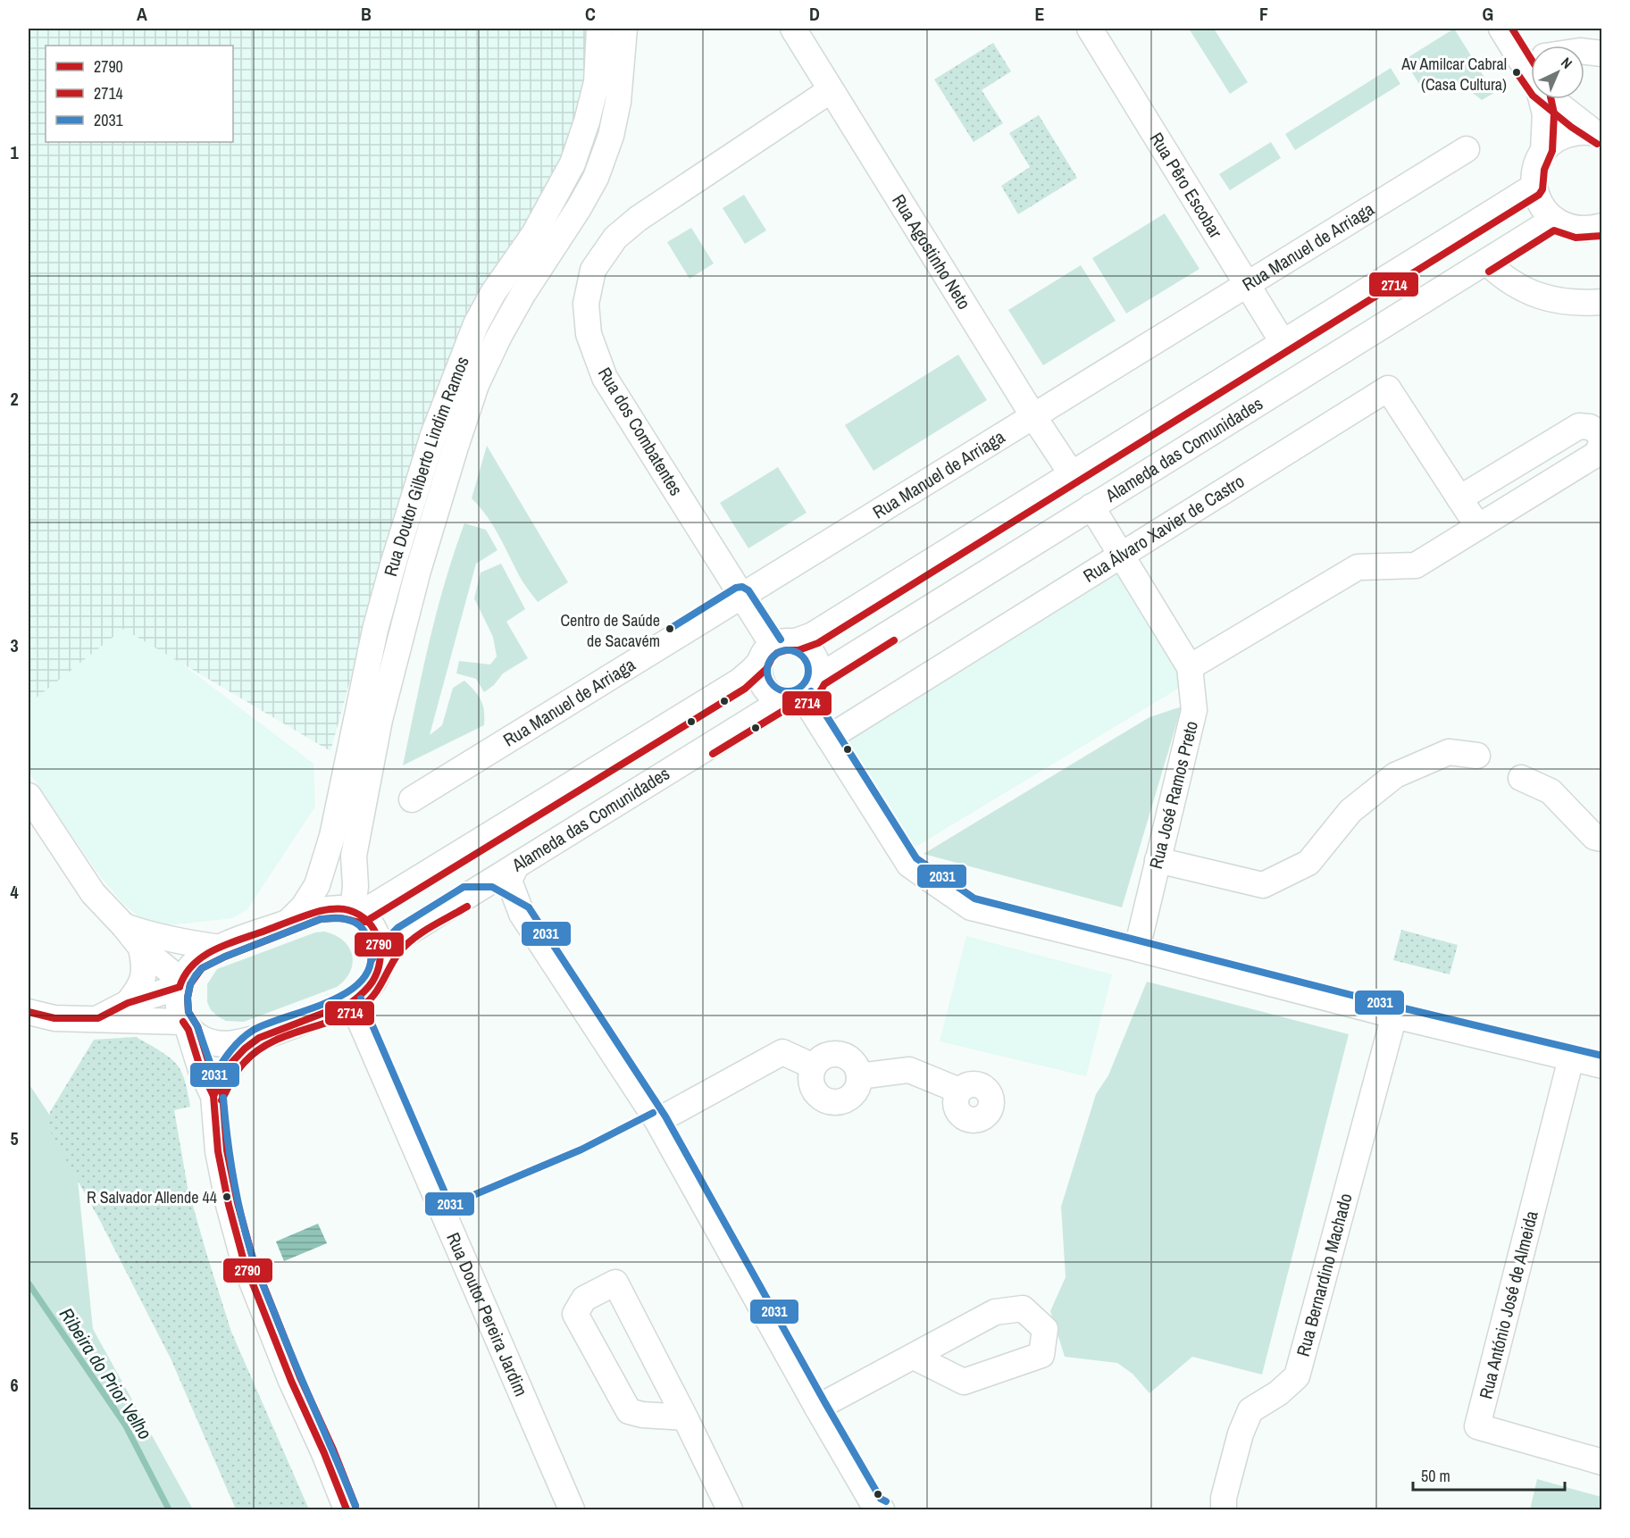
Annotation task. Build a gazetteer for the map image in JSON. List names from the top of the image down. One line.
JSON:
{"streets":{"street":["Rua Pêro Escobar","Rua Manuel de Arriaga","Rua Agostinho Neto","Rua dos Combatentes","Alameda das Comunidades","Rua Doutor Gilberto Lindim Ramos","Rua Álvaro Xavier de Castro","Rua José Ramos Preto","Rua Bernardino Machado","Rua António José de Almeida","Rua Doutor Pereira Jardim"]},"crossings":[["Rua Pêro Escobar","Rua Manuel de Arriaga"],["Rua Manuel de Arriaga","Rua Agostinho Neto"],["Rua Manuel de Arriaga","Rua dos Combatentes"],["Rua Agostinho Neto","Rua dos Combatentes"],["Rua dos Combatentes","Alameda das Comunidades"],["Alameda das Comunidades","Rua José Ramos Preto"],["Alameda das Comunidades","Rua Doutor Pereira Jardim"],["Rua Álvaro Xavier de Castro","Rua José Ramos Preto"]],"water":["Ribeira do Prior Velho"],"places":["Av Amilcar Cabral (Casa Cultura)","Centro de Saúde de Sacavém","R Salvador Allende 44"],"lines":["transit line 2714","transit line 2031","transit line 2790"],"legend":["2790","2714","2031"],"scale_bar":"50 m","north":"top right","grid":{"columns":["A","B","C","D","E","F","G"],"rows":["1","2","3","4","5","6"]}}
